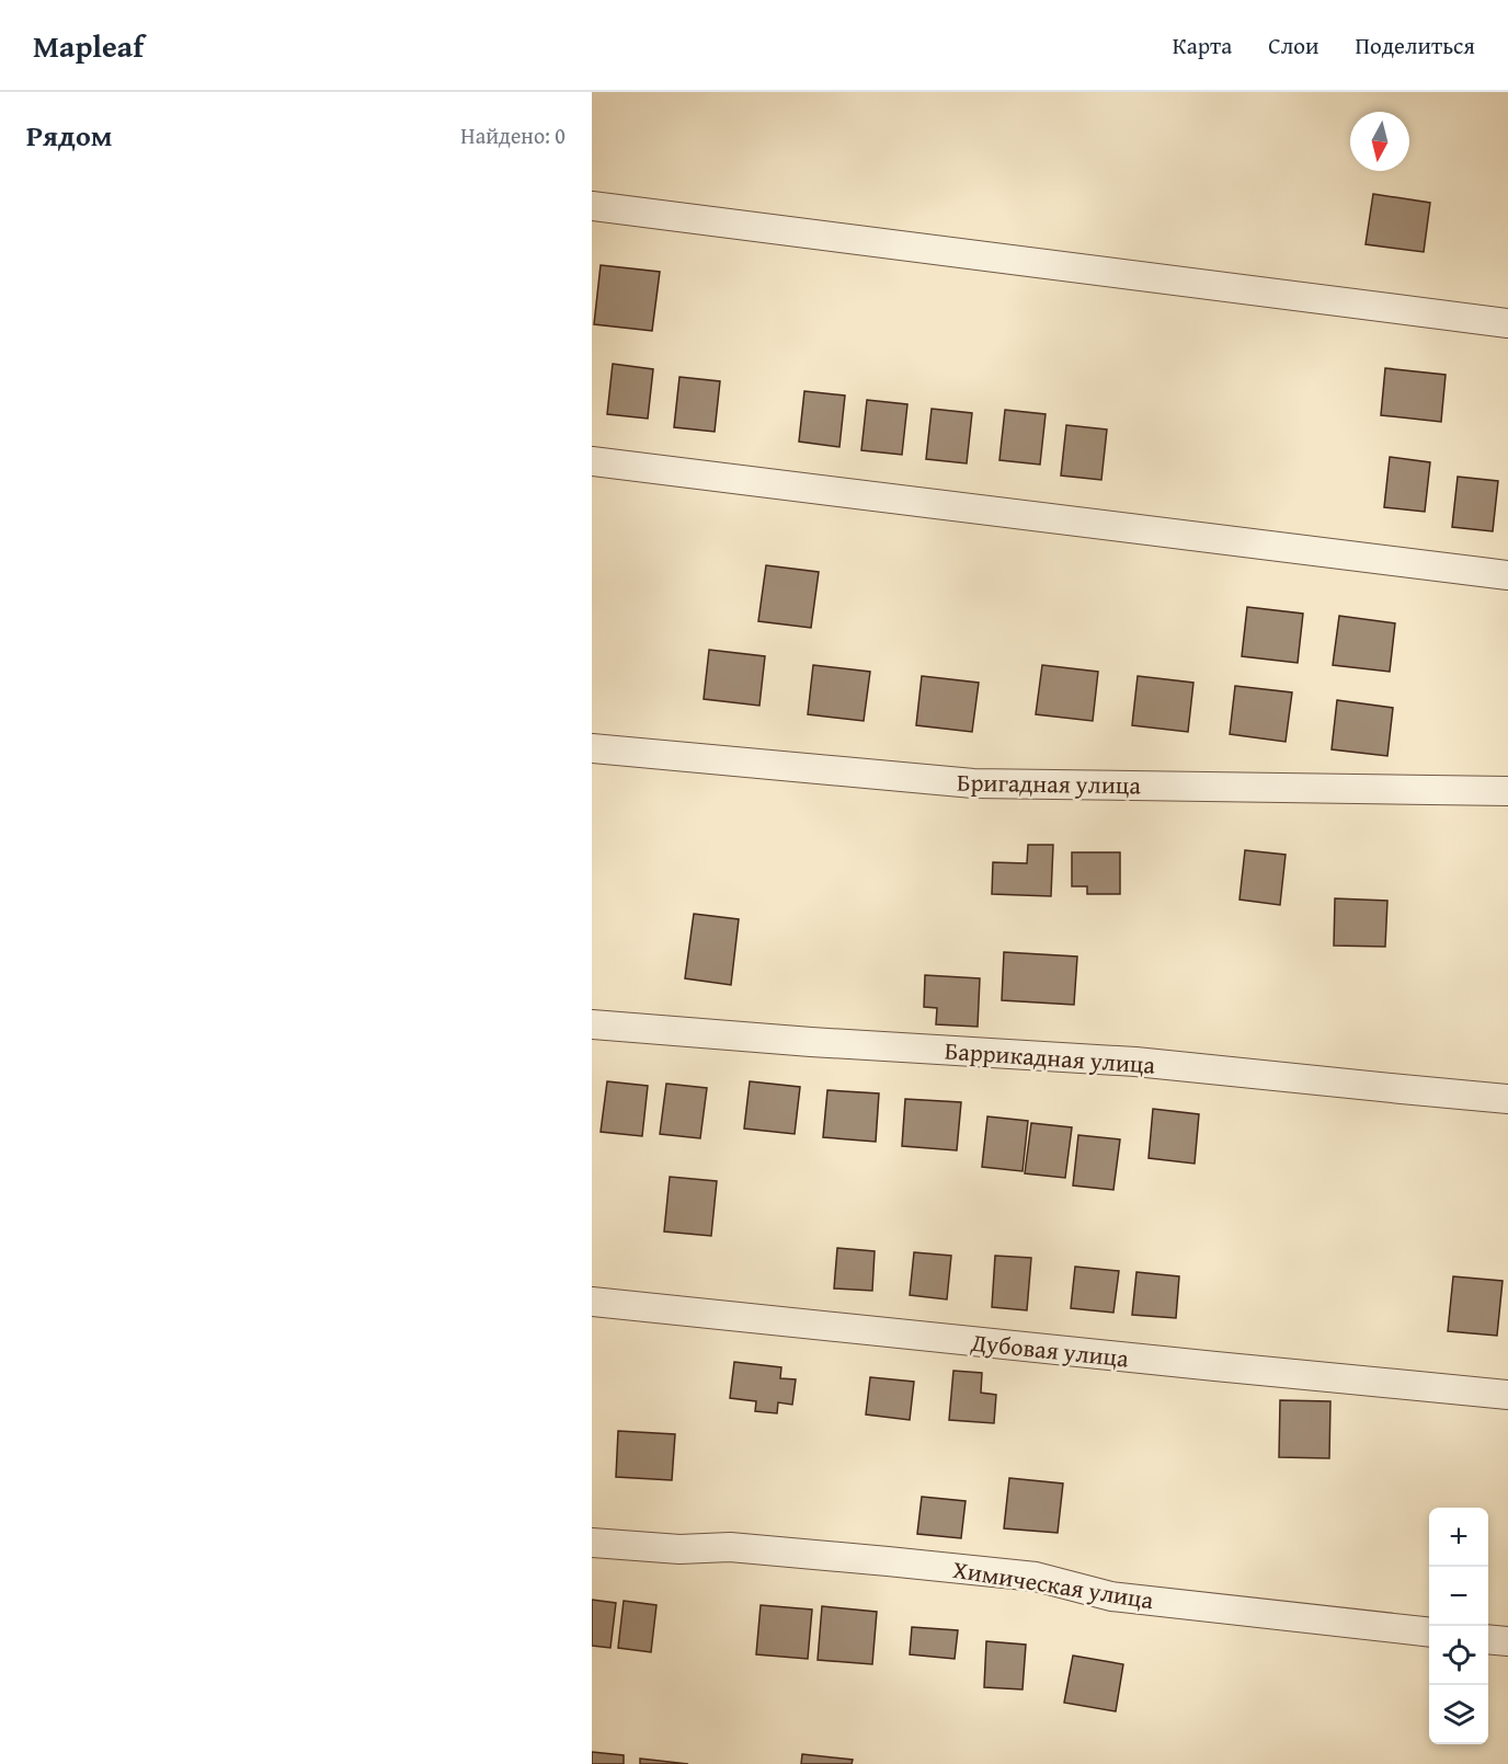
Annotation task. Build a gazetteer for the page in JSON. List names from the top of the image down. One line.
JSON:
{"streets":{"street":["Бригадная улица","Баррикадная улица","Дубовая улица","Химическая улица"]},"north":"bottom","page":{"header":"Mapleaf","nav":["Карта","Слои","Поделиться"],"heading":["Рядом","Найдено: 0"],"map_buttons":["+","−"]}}
